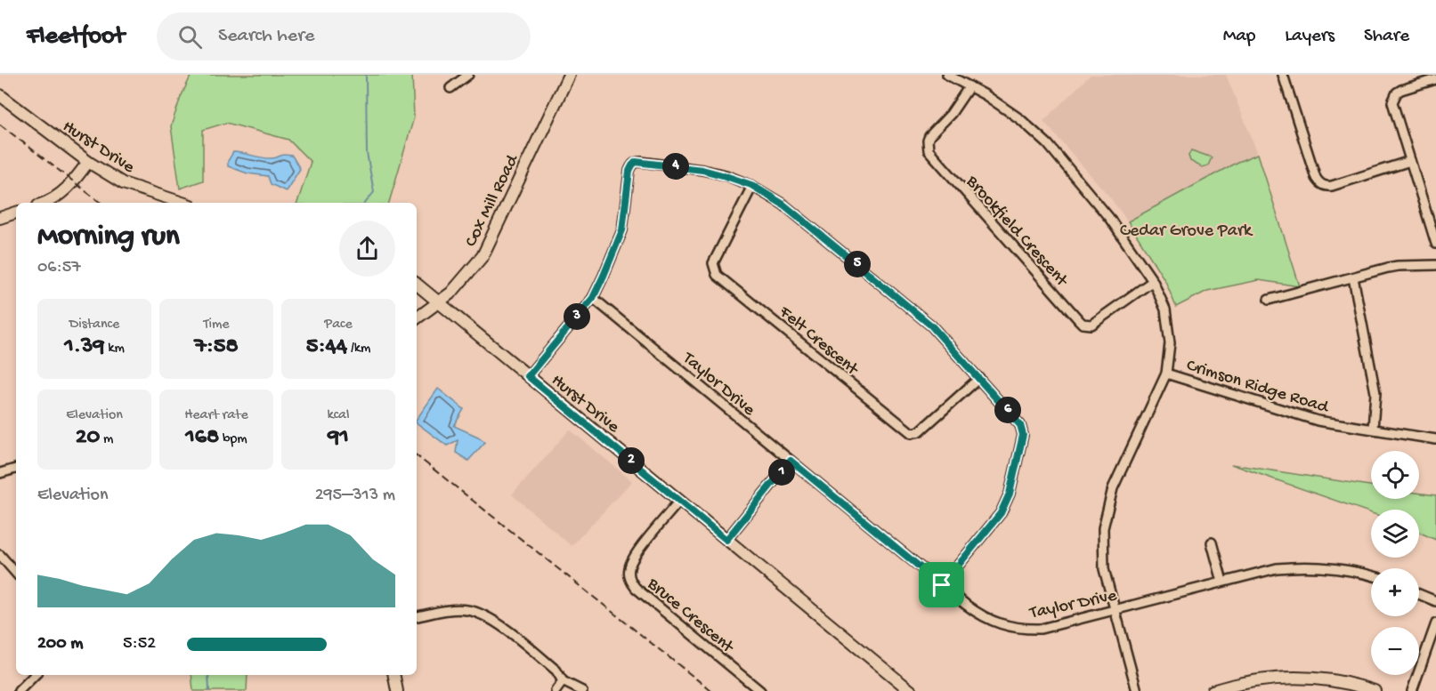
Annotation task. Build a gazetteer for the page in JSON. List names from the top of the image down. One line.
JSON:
{"streets":{"street":["Hurst Drive","Cox Mill Road","Brookfield Crescent","Felt Crescent","Taylor Drive","Crimson Ridge Road","Bruce Crescent"]},"crossings":[["Hurst Drive","Cox Mill Road"],["Hurst Drive","Bruce Crescent"]],"parks":["Cedar Grove Park"],"page":{"header":"Fleetfoot","search":"Search here","nav":["Map","Layers","Share"],"pins":["4","5","3","6","2","1"],"heading":["Morning run","06:57"],"stats":[["Distance","1.39 km"],["Time","7:58"],["Pace","5:44 /km"],["Elevation","20 m"],["Heart rate","168 bpm"],["kcal","91"]],"map_buttons":["+","−"],"chart":["Elevation","295–313 m"],"list":[{"name":"200 m","note":"5:52"}]}}
